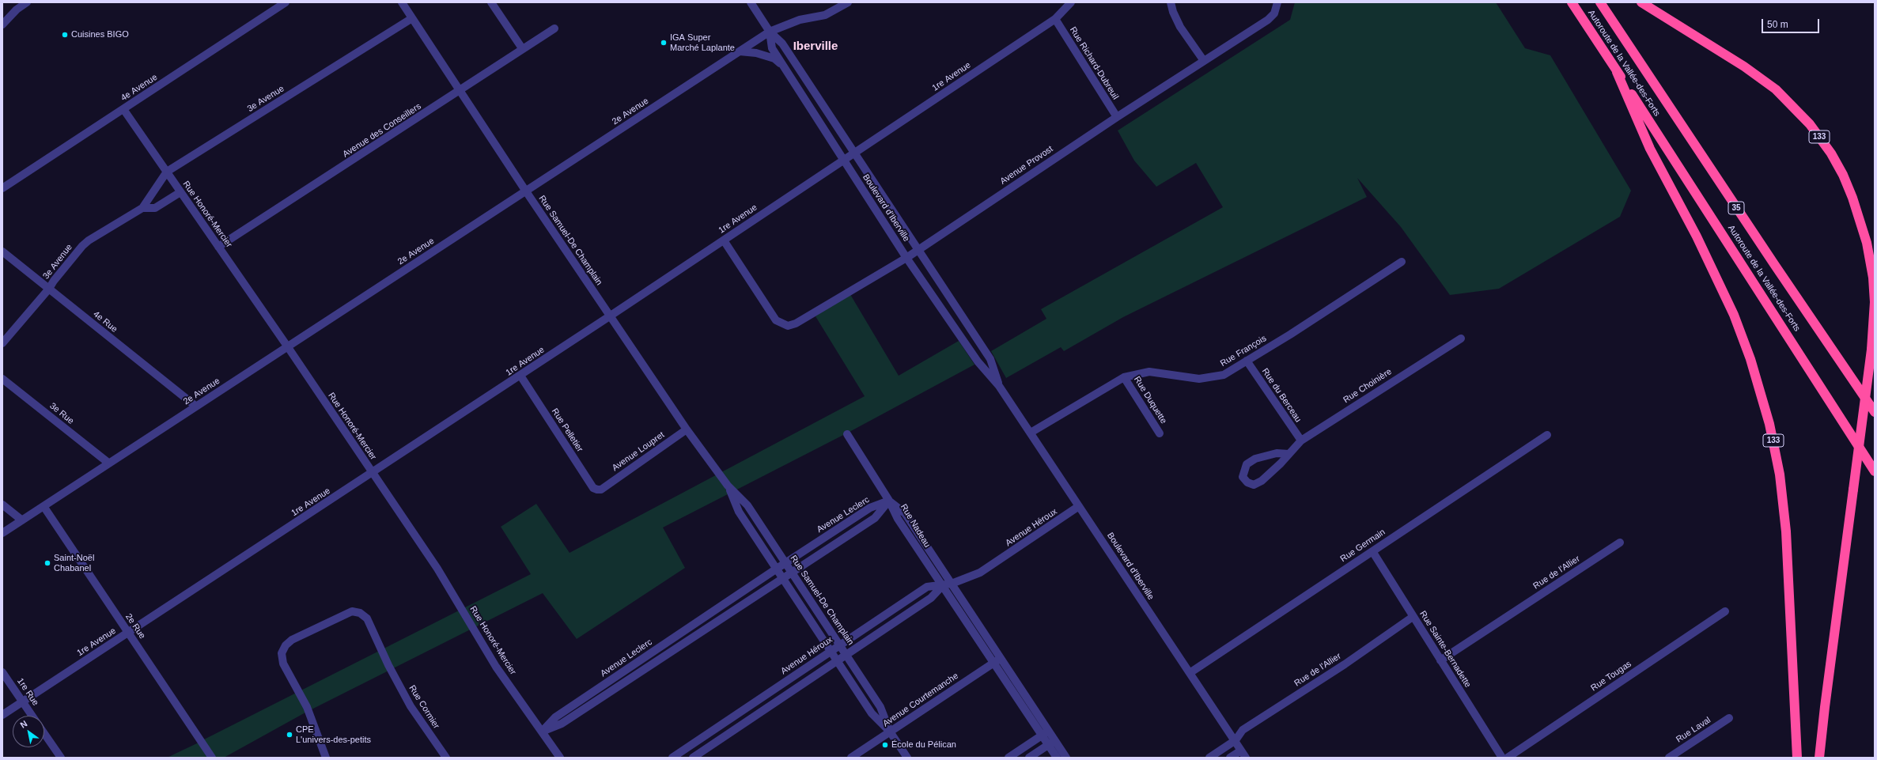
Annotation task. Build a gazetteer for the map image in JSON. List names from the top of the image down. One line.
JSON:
{"streets":{"highway":["Autoroute de la Vallée-des-Forts","133","35"],"street":["Rue Richard-Dubreuil","1re Avenue","4e Avenue","3e Avenue","2e Avenue","Avenue des Conseillers","Avenue Provost","Boulevard d'Iberville","Rue Honoré-Mercier","Rue Samuel-De Champlain","4e Rue","Rue François","Rue Choinière","Rue du Berceau","Rue Duquette","3e Rue","Rue Pelletier","Avenue Loupret","Avenue Leclerc","Rue Nadeau","Avenue Héroux","Rue Germain","Rue de l'Allier","2e Rue","Rue Sainte-Bernadette","Rue Tougas","1re Rue","Avenue Courtemanche","Rue Cormier","Rue Laval"]},"crossings":[["Rue Richard-Dubreuil","1re Avenue"],["Rue Richard-Dubreuil","Avenue Provost"],["Autoroute de la Vallée-des-Forts","133"],["1re Avenue","Avenue Provost"],["1re Avenue","Boulevard d'Iberville"],["1re Avenue","Rue Honoré-Mercier"],["1re Avenue","Rue Samuel-De Champlain"],["1re Avenue","Rue Pelletier"],["1re Avenue","2e Rue"],["1re Avenue","1re Rue"],["4e Avenue","Rue Honoré-Mercier"],["3e Avenue","Rue Honoré-Mercier"],["3e Avenue","Rue Samuel-De Champlain"],["3e Avenue","4e Rue"],["2e Avenue","Boulevard d'Iberville"],["2e Avenue","Rue Honoré-Mercier"],["2e Avenue","Rue Samuel-De Champlain"],["2e Avenue","4e Rue"],["2e Avenue","3e Rue"],["2e Avenue","2e Rue"],["Avenue des Conseillers","Rue Honoré-Mercier"],["Avenue des Conseillers","Rue Samuel-De Champlain"],["Avenue Provost","Boulevard d'Iberville"],["Boulevard d'Iberville","Rue François"],["Boulevard d'Iberville","Avenue Héroux"],["Boulevard d'Iberville","Rue Germain"],["Boulevard d'Iberville","Rue de l'Allier"],["Rue Honoré-Mercier","Avenue Leclerc"],["Rue Samuel-De Champlain","Avenue Loupret"],["Rue Samuel-De Champlain","Avenue Leclerc"],["Rue Samuel-De Champlain","Avenue Héroux"],["Rue Samuel-De Champlain","Avenue Courtemanche"],["Rue François","Rue du Berceau"],["Rue François","Rue Duquette"],["Rue Choinière","Rue du Berceau"],["Rue Pelletier","Avenue Loupret"],["Avenue Leclerc","Rue Nadeau"],["Rue Nadeau","Avenue Héroux"],["Rue Nadeau","Avenue Courtemanche"],["Rue Germain","Rue Sainte-Bernadette"],["Rue de l'Allier","Rue Sainte-Bernadette"]],"districts":["Iberville"],"places":["Cuisines BIGO","IGA Super Marché Laplante","Saint-Noël Chabanel","CPE L'univers-des-petits","École du Pélican"],"scale_bar":"50 m","north":"top left"}
